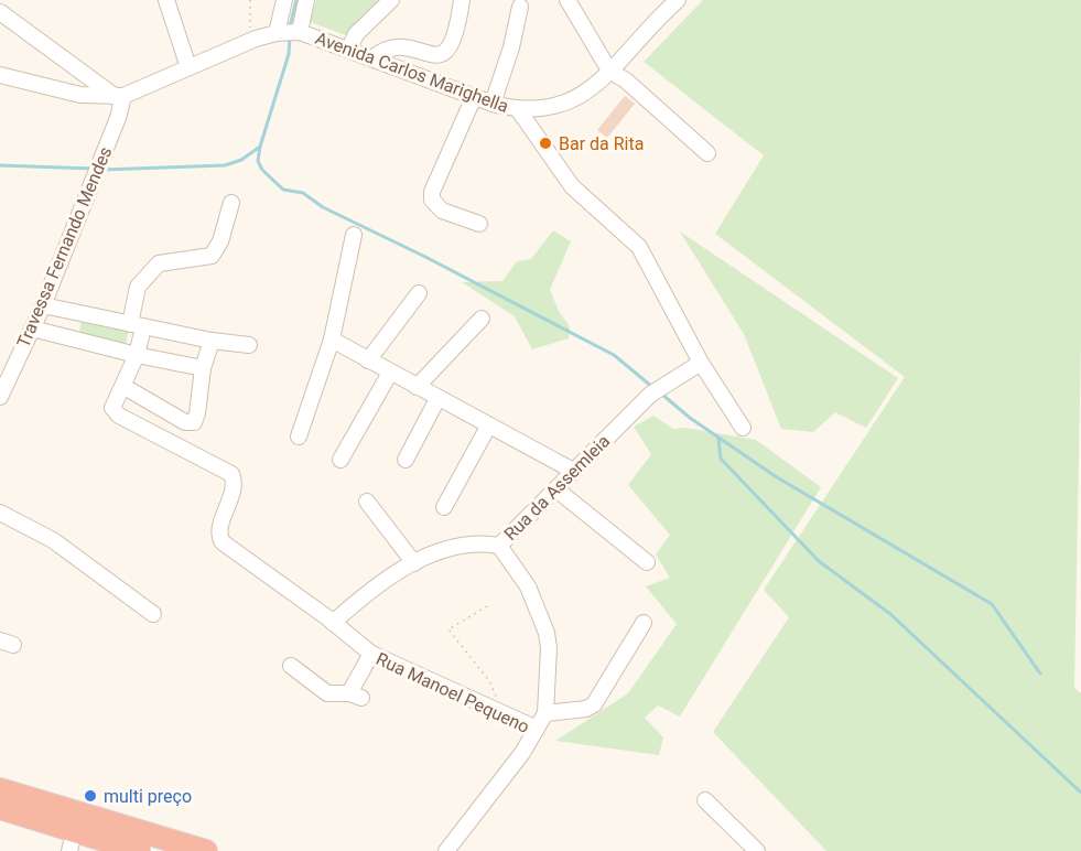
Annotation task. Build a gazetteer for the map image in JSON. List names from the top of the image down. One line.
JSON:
{"streets":{"street":["Avenida Carlos Marighella","Travessa Fernando Mendes","Rua da Assemleia","Rua Manoel Pequeno"]},"crossings":[["Rua da Assemleia","Rua Manoel Pequeno"]],"places":["Bar da Rita","multi preço"]}
